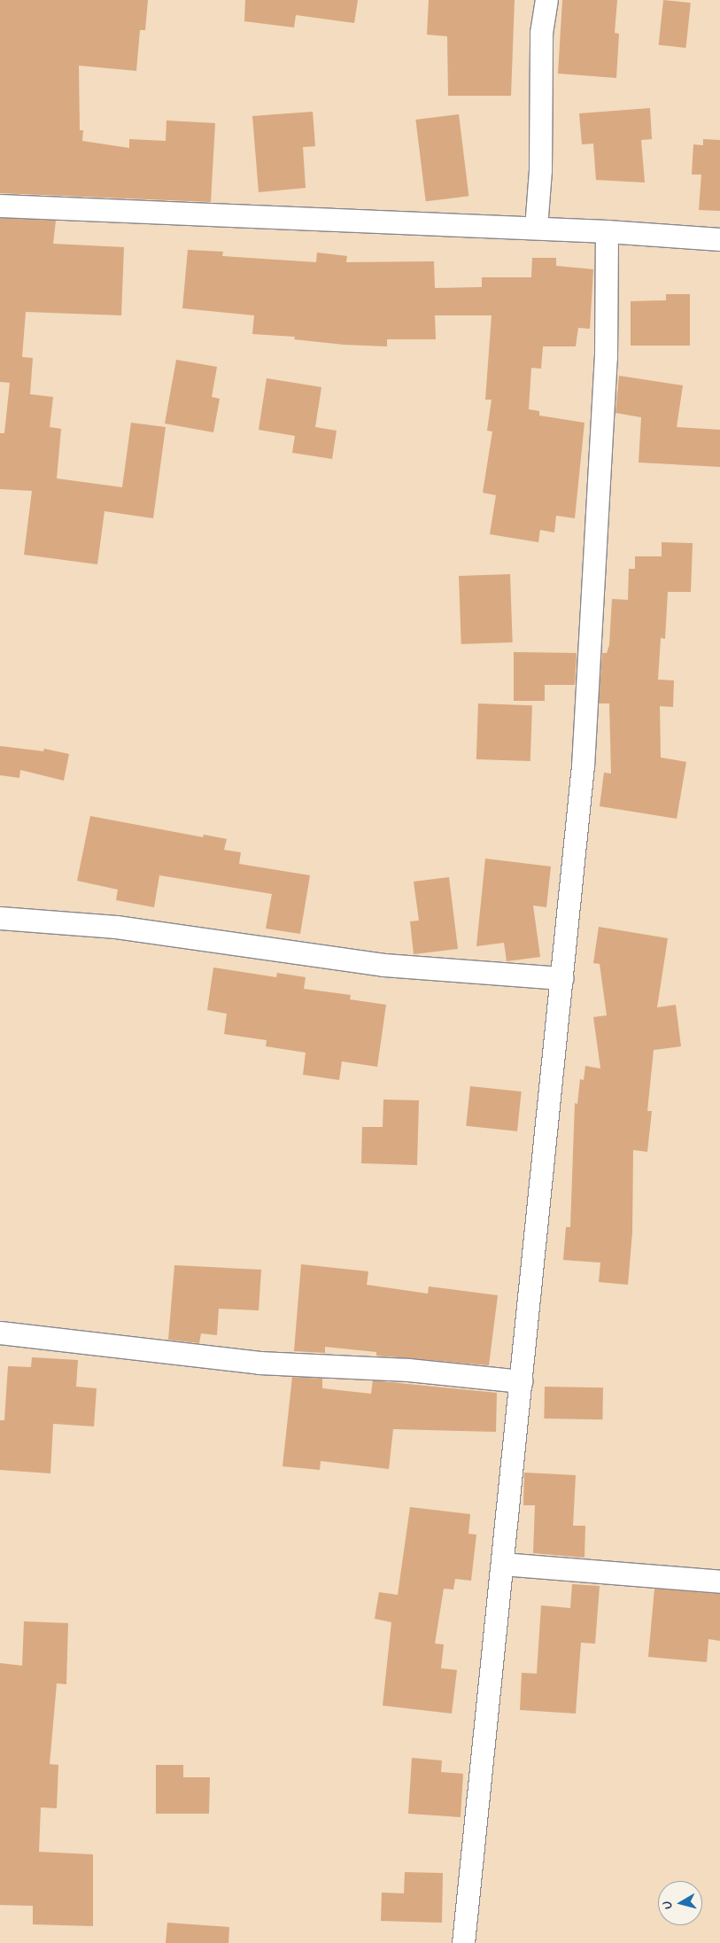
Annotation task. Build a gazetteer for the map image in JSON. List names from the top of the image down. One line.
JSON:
{"north":"left"}
